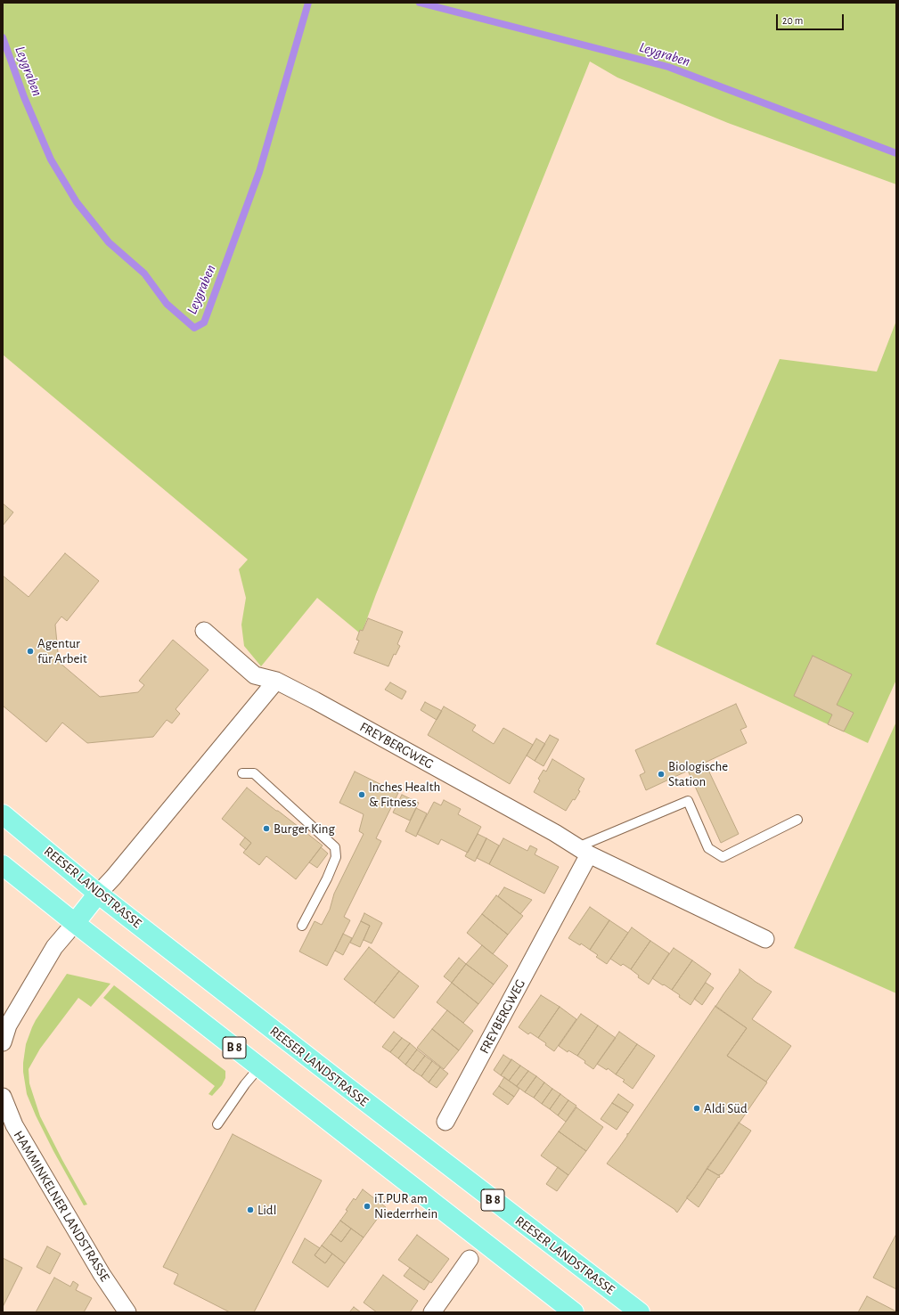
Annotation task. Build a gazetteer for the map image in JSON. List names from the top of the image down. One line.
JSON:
{"streets":{"main road":["REESER LANDSTRASSE","B 8"],"street":["FREYBERGWEG","HAMMINKELNER LANDSTRASSE"]},"water":["Leygraben"],"places":["Agentur für Arbeit","Biologische Station","Inches Health & Fitness","Burger King","Aldi Süd","iT.PUR am Niederrhein","Lidl"],"scale_bar":"20 m"}
